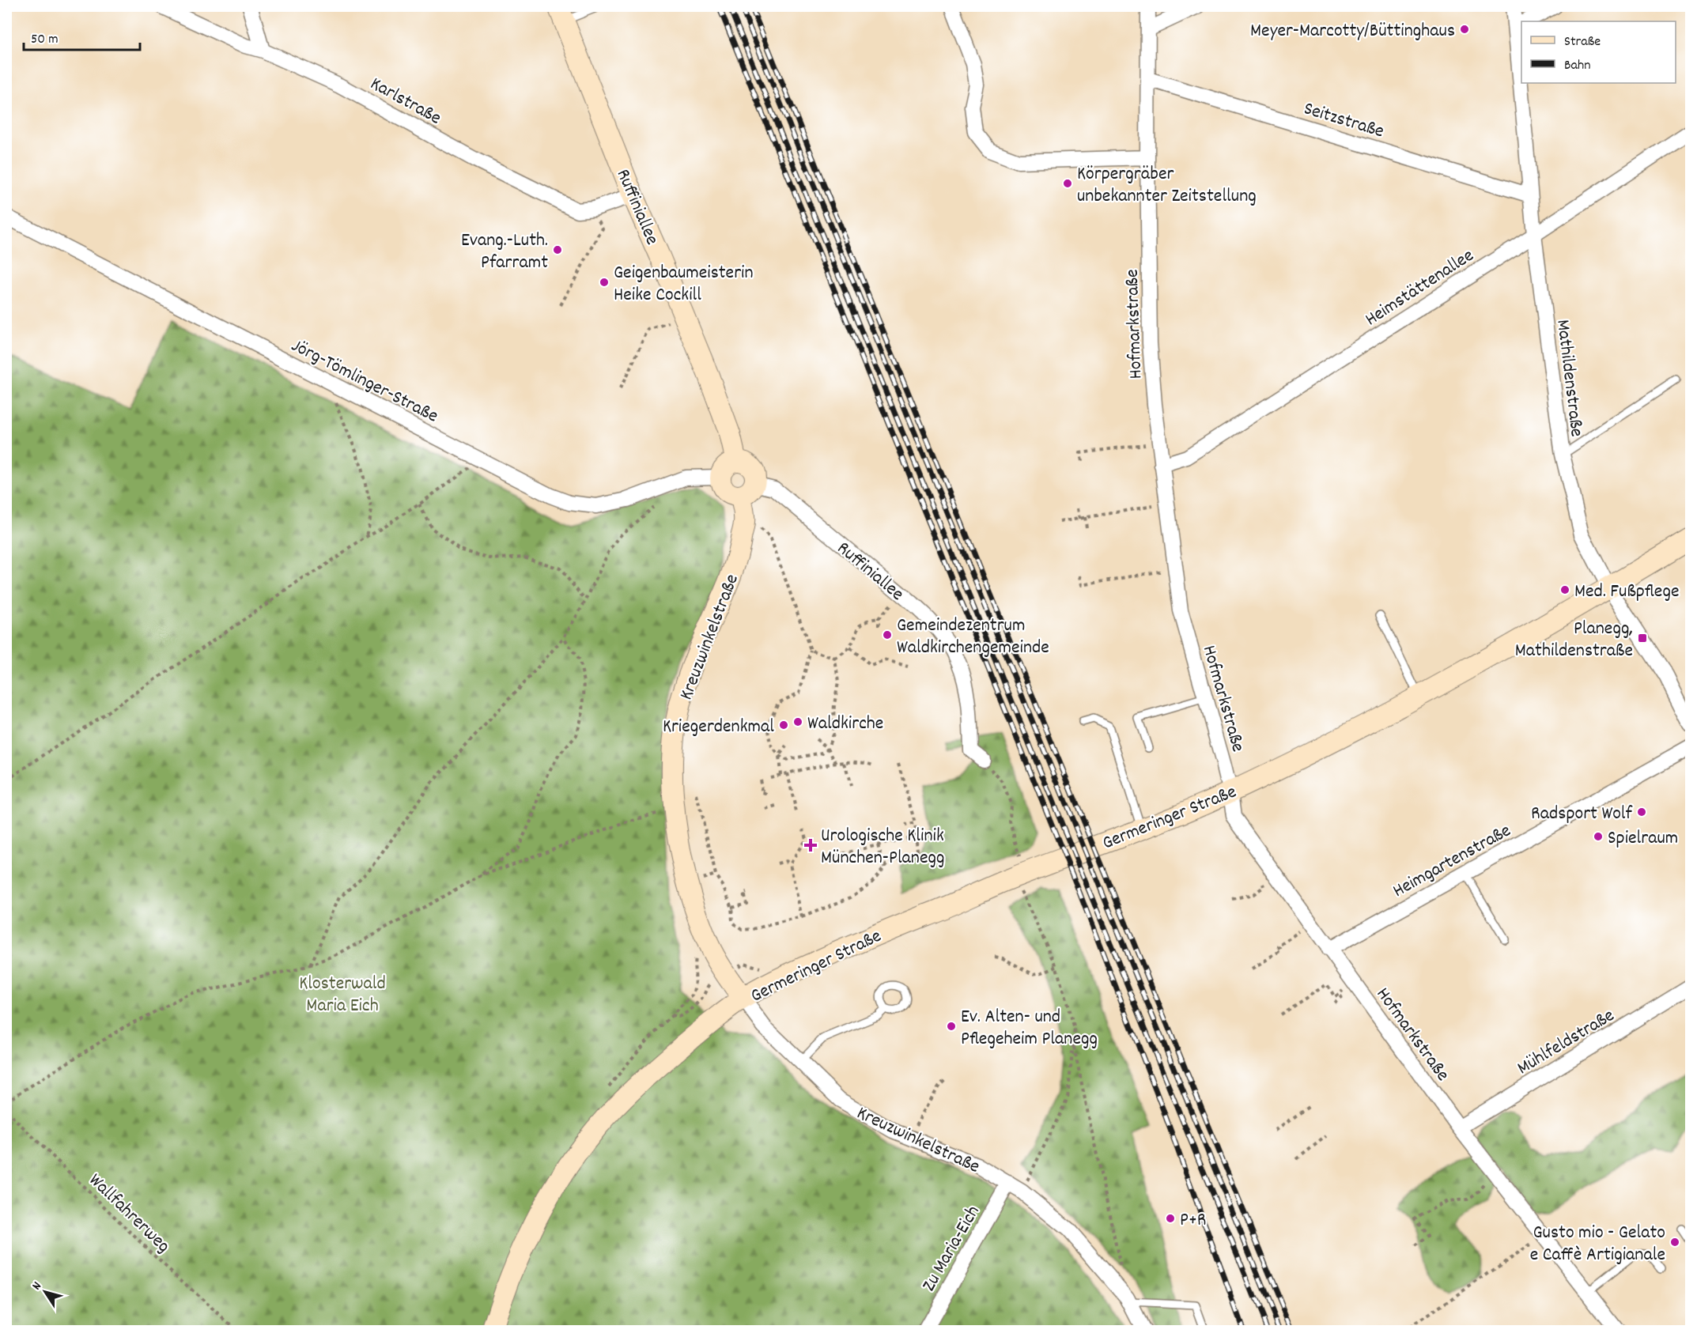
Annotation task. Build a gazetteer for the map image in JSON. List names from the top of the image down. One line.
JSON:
{"streets":{"main road":["Ruffiniallee","Kreuzwinkelstraße","Germeringer Straße"],"street":["Karlstraße","Seitzstraße","Heimstättenallee","Hofmarkstraße","Mathildenstraße","Jörg-Tömlinger-Straße","Heimgartenstraße","Mühlfeldstraße","Zu Maria-Eich"],"path":["Wallfahrerweg"]},"crossings":[["Karlstraße","Ruffiniallee"],["Seitzstraße","Hofmarkstraße"],["Seitzstraße","Mathildenstraße"],["Ruffiniallee","Jörg-Tömlinger-Straße"],["Ruffiniallee","Kreuzwinkelstraße"],["Heimstättenallee","Hofmarkstraße"],["Heimstättenallee","Mathildenstraße"],["Hofmarkstraße","Germeringer Straße"],["Hofmarkstraße","Heimgartenstraße"],["Hofmarkstraße","Mühlfeldstraße"],["Mathildenstraße","Germeringer Straße"],["Jörg-Tömlinger-Straße","Kreuzwinkelstraße"],["Kreuzwinkelstraße","Germeringer Straße"],["Kreuzwinkelstraße","Zu Maria-Eich"]],"parks":["Klosterwald Maria Eich"],"places":{"other":["Meyer-Marcotty/Büttinghaus","Körpergräber unbekannter Zeitstellung","Evang.-Luth. Pfarramt","Geigenbaumeisterin Heike Cockill","Med. Fußpflege","Gemeindezentrum Waldkirchengemeinde","Waldkirche","Kriegerdenkmal","Radsport Wolf","Spielraum","Ev. Alten- und Pflegeheim Planegg","P+R","Gusto mio - Gelato e Caffè Artigianale"],"transit":["Planegg, Mathildenstraße"],"health":["Urologische Klinik München-Planegg"]},"legend":["Straße","Bahn"],"scale_bar":"50 m","north":"top left"}
